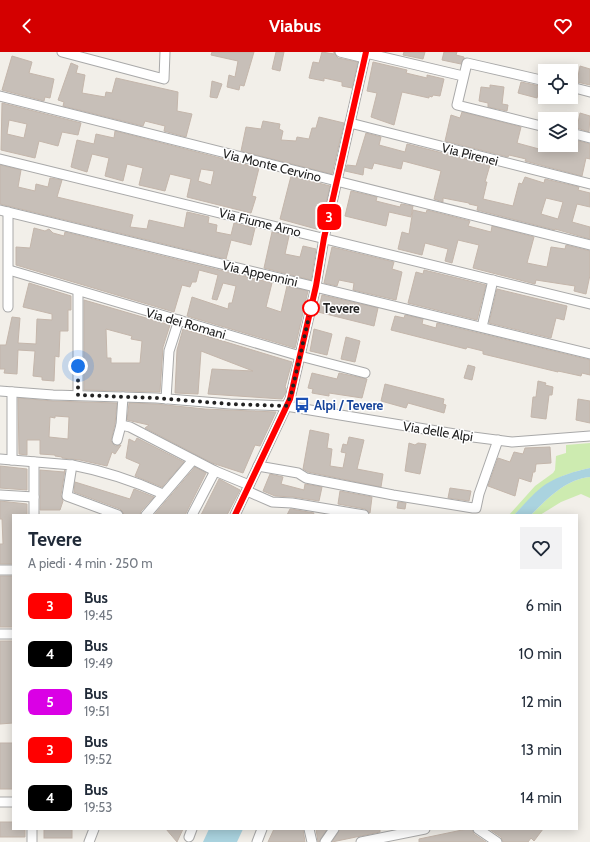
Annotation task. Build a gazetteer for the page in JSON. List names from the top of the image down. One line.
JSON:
{"streets":{"street":["Via Pirenei","Via Monte Cervino","Via Fiume Arno","Via Appennini","Via dei Romani","Via delle Alpi"]},"places":{"other":["Tevere"],"bus stop":["Alpi / Tevere"]},"lines":["bus line 3"],"page":{"header":"Viabus","on_map":"3","heading":["Tevere","A piedi · 4 min · 250 m"],"list":[{"mark":"3","name":"Bus","note":"19:45","value":"6 min"},{"mark":"4","name":"Bus","note":"19:49","value":"10 min"},{"mark":"5","name":"Bus","note":"19:51","value":"12 min"},{"mark":"3","name":"Bus","note":"19:52","value":"13 min"},{"mark":"4","name":"Bus","note":"19:53","value":"14 min"}]}}
